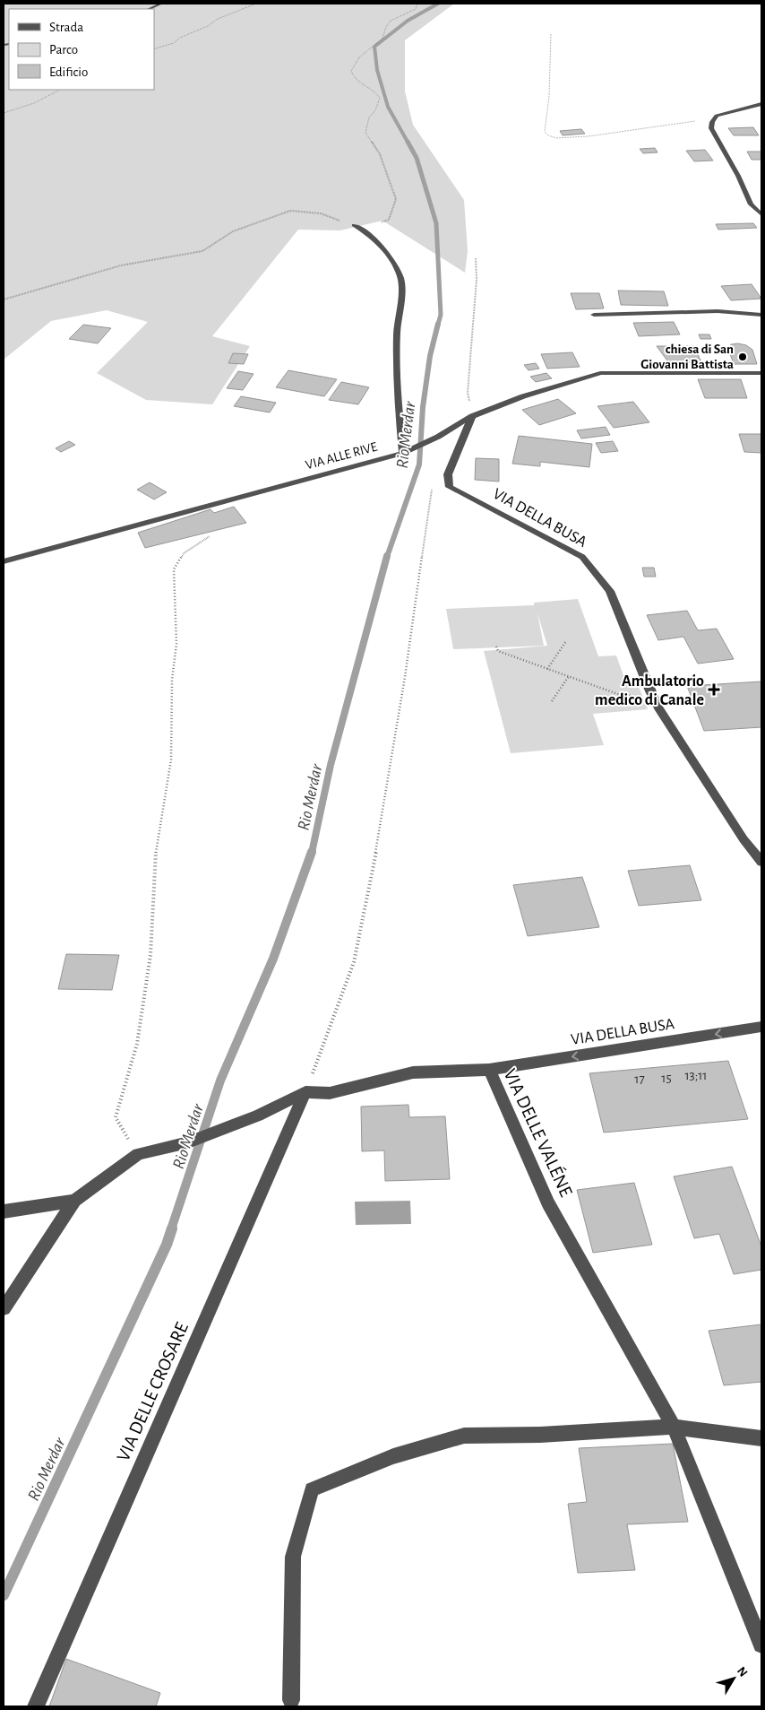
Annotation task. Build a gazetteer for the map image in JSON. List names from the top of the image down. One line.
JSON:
{"streets":{"street":["VIA ALLE RIVE","VIA DELLA BUSA","VIA DELLE VALÉNE","VIA DELLE CROSARE"]},"crossings":[["VIA ALLE RIVE","VIA DELLA BUSA"],["VIA DELLA BUSA","VIA DELLE VALÉNE"],["VIA DELLE VALÉNE","VIA DELLE CROSARE"]],"water":["Rio Merdar"],"places":{"other":["chiesa di San Giovanni Battista"],"health":["Ambulatorio medico di Canale"]},"house_numbers":["13;11","15","17"],"legend":["Strada","Parco","Edificio"],"north":"top right"}
